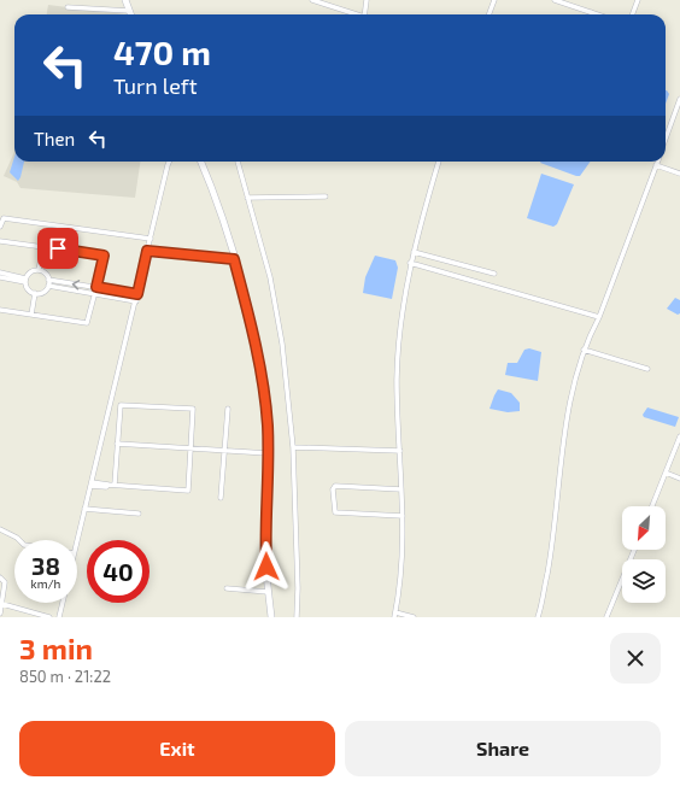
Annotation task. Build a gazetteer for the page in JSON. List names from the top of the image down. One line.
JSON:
{"north":"bottom left","page":{"turn":["470 m","Turn left"],"then":"Then","speed":"38 km/h","limit":"40","heading":["3 min","850 m · 21:22"],"buttons":["Exit","Share"]}}
